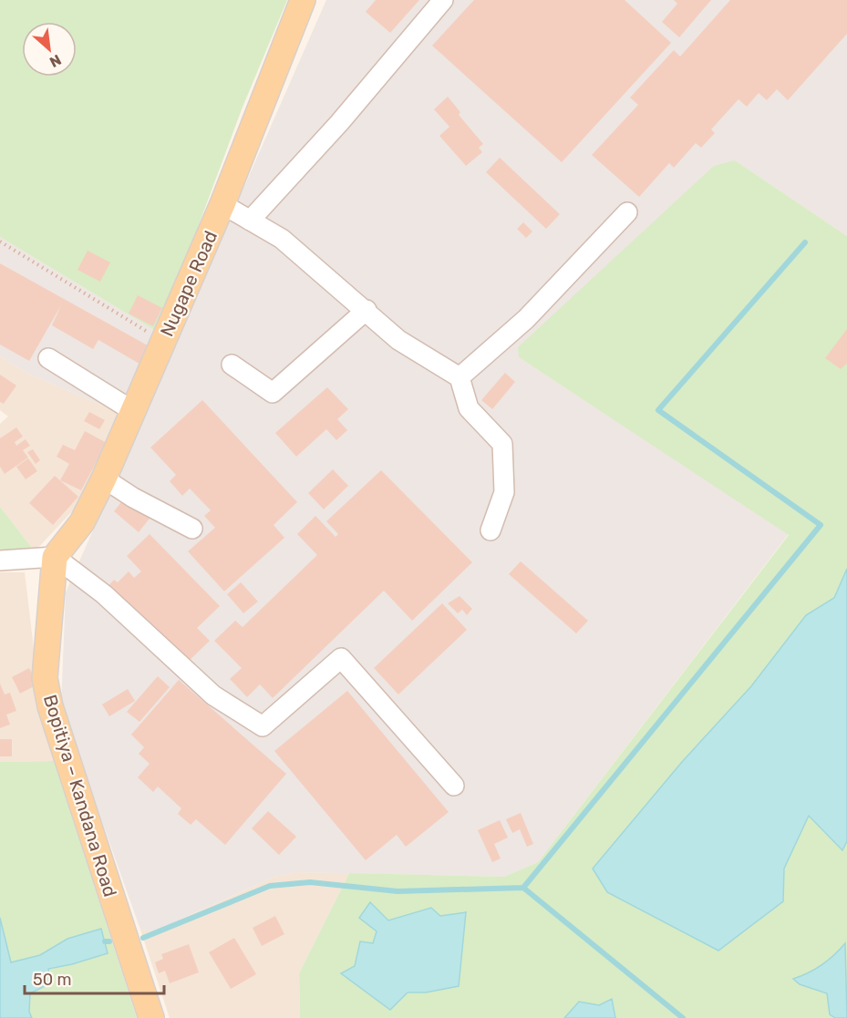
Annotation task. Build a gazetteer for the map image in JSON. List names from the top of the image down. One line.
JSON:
{"streets":{"main road":["Nugape Road","Bopitiya – Kandana Road"]},"crossings":[["Nugape Road","Bopitiya – Kandana Road"]],"scale_bar":"50 m","north":"bottom right"}
